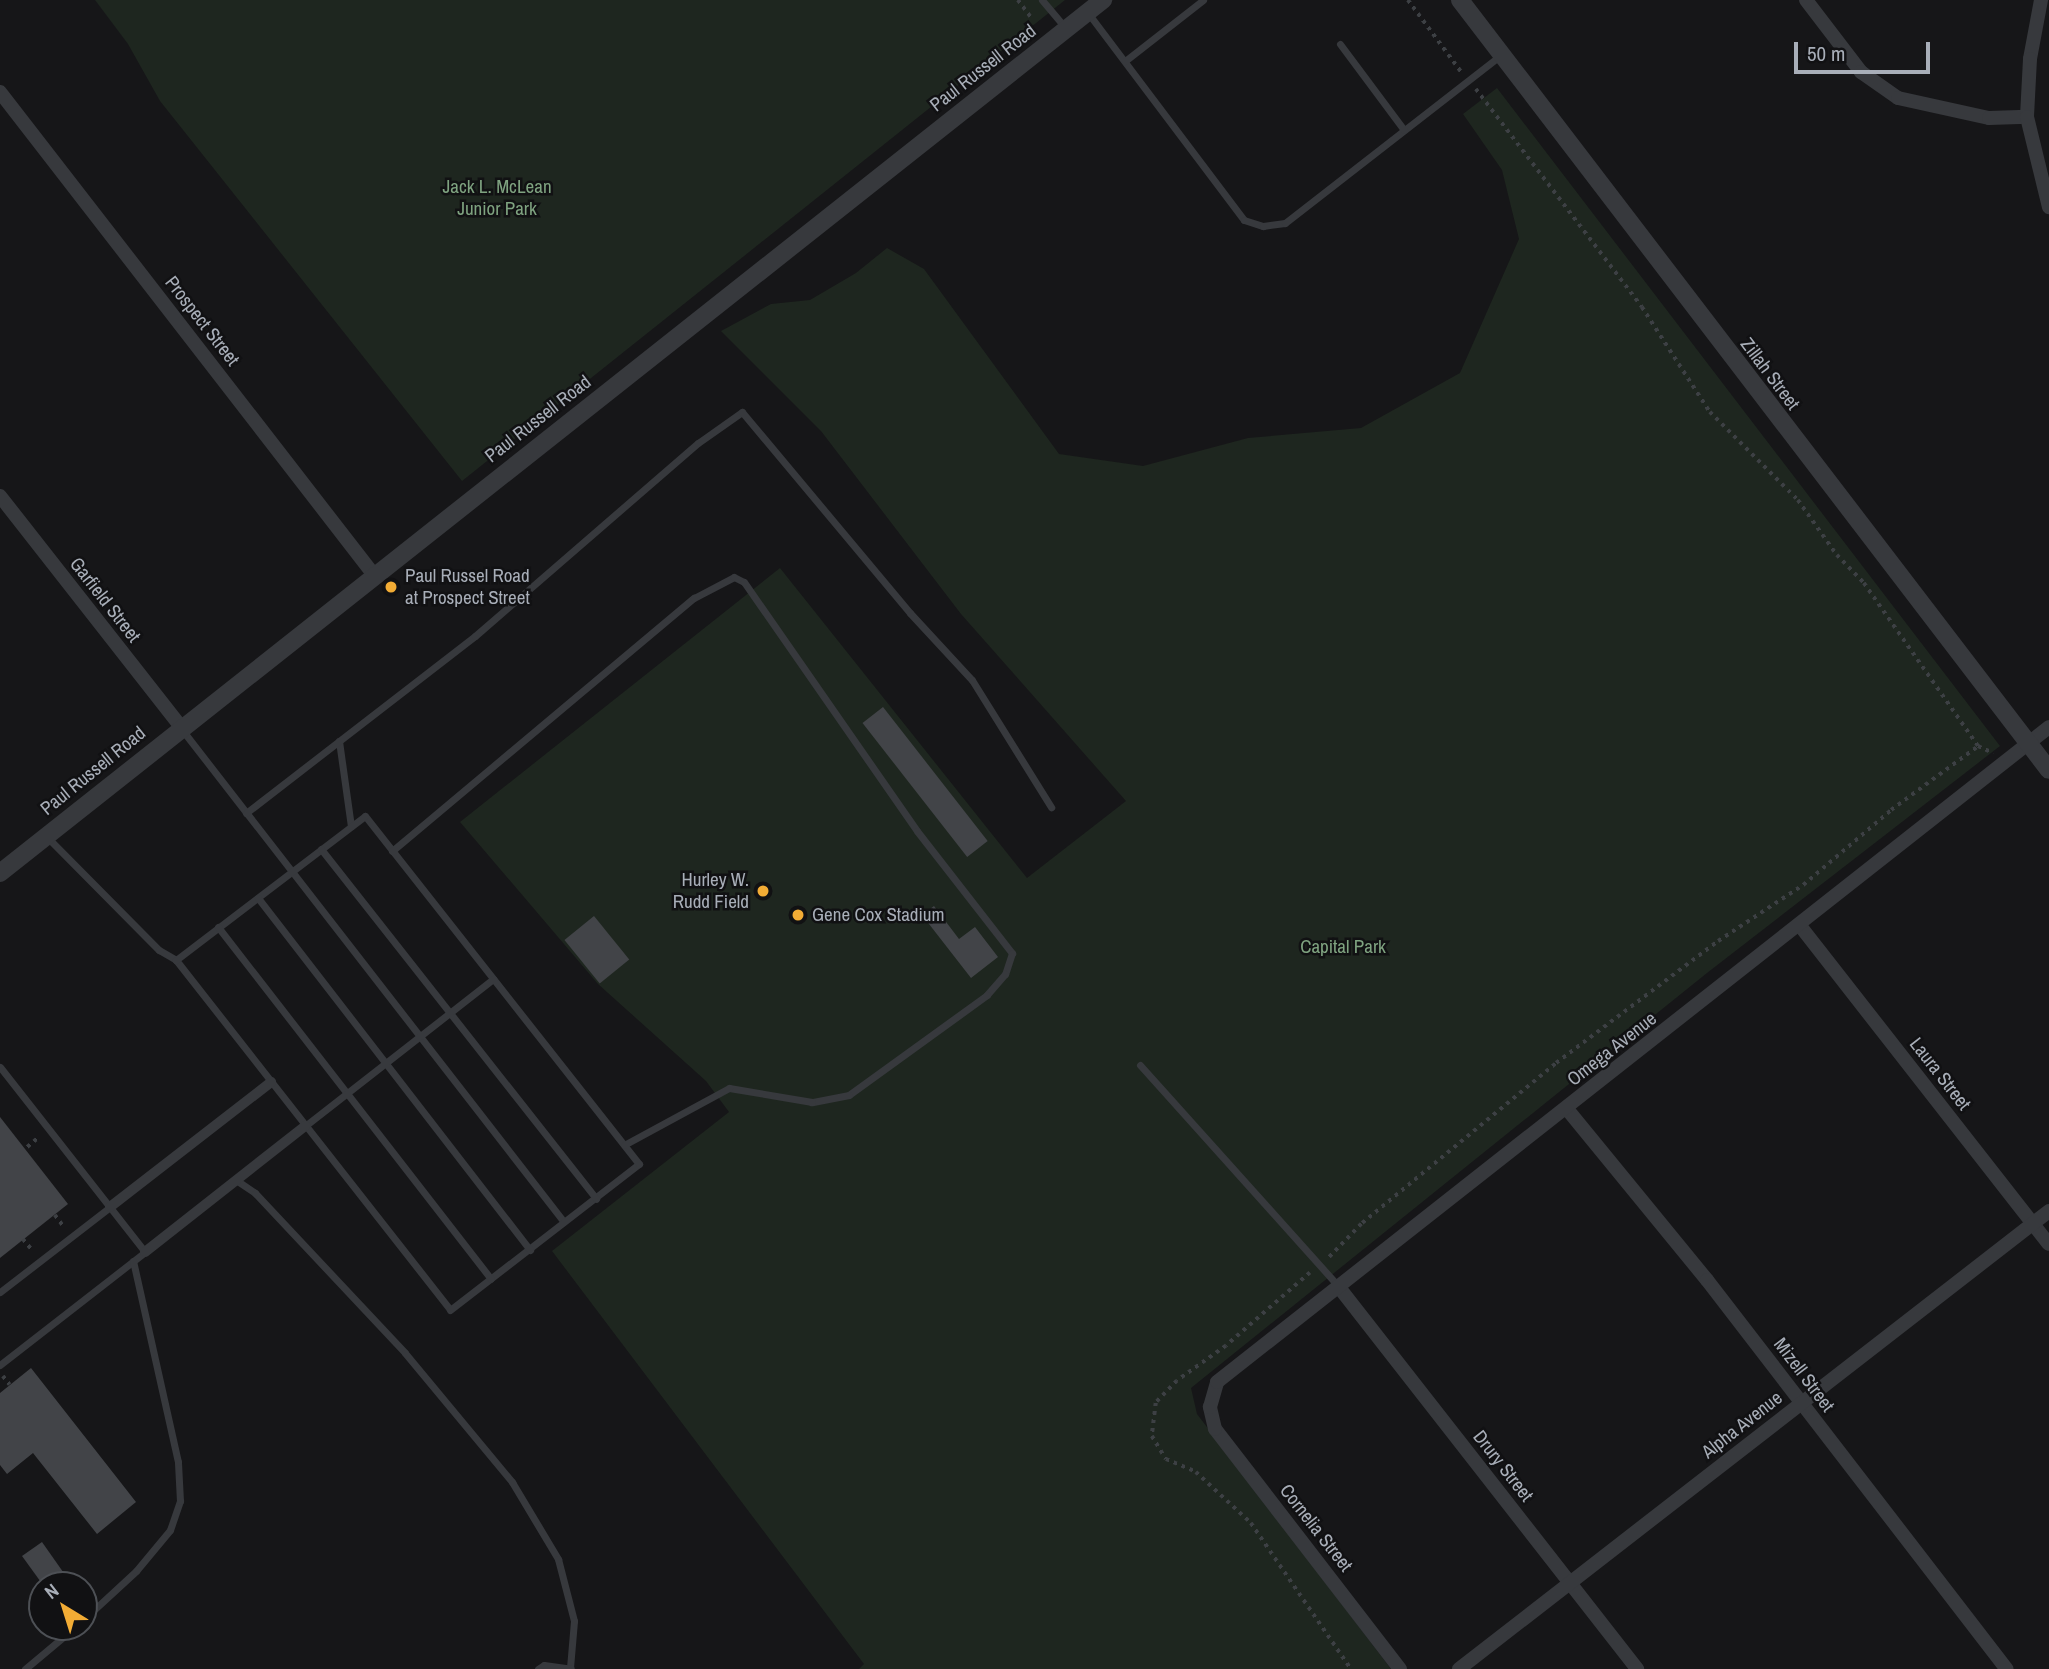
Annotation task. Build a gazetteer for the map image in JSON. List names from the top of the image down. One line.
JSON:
{"streets":{"street":["Paul Russell Road","Prospect Street","Zillah Street","Garfield Street","Omega Avenue","Laura Street","Mizell Street","Alpha Avenue","Drury Street","Cornelia Street"]},"crossings":[["Paul Russell Road","Prospect Street"],["Paul Russell Road","Garfield Street"],["Zillah Street","Omega Avenue"],["Omega Avenue","Laura Street"],["Omega Avenue","Mizell Street"],["Omega Avenue","Drury Street"],["Omega Avenue","Cornelia Street"],["Laura Street","Alpha Avenue"],["Mizell Street","Alpha Avenue"],["Alpha Avenue","Drury Street"]],"parks":["Jack L. McLean Junior Park","Capital Park"],"places":["Paul Russel Road at Prospect Street","Hurley W. Rudd Field","Gene Cox Stadium"],"scale_bar":"50 m","north":"top left"}
